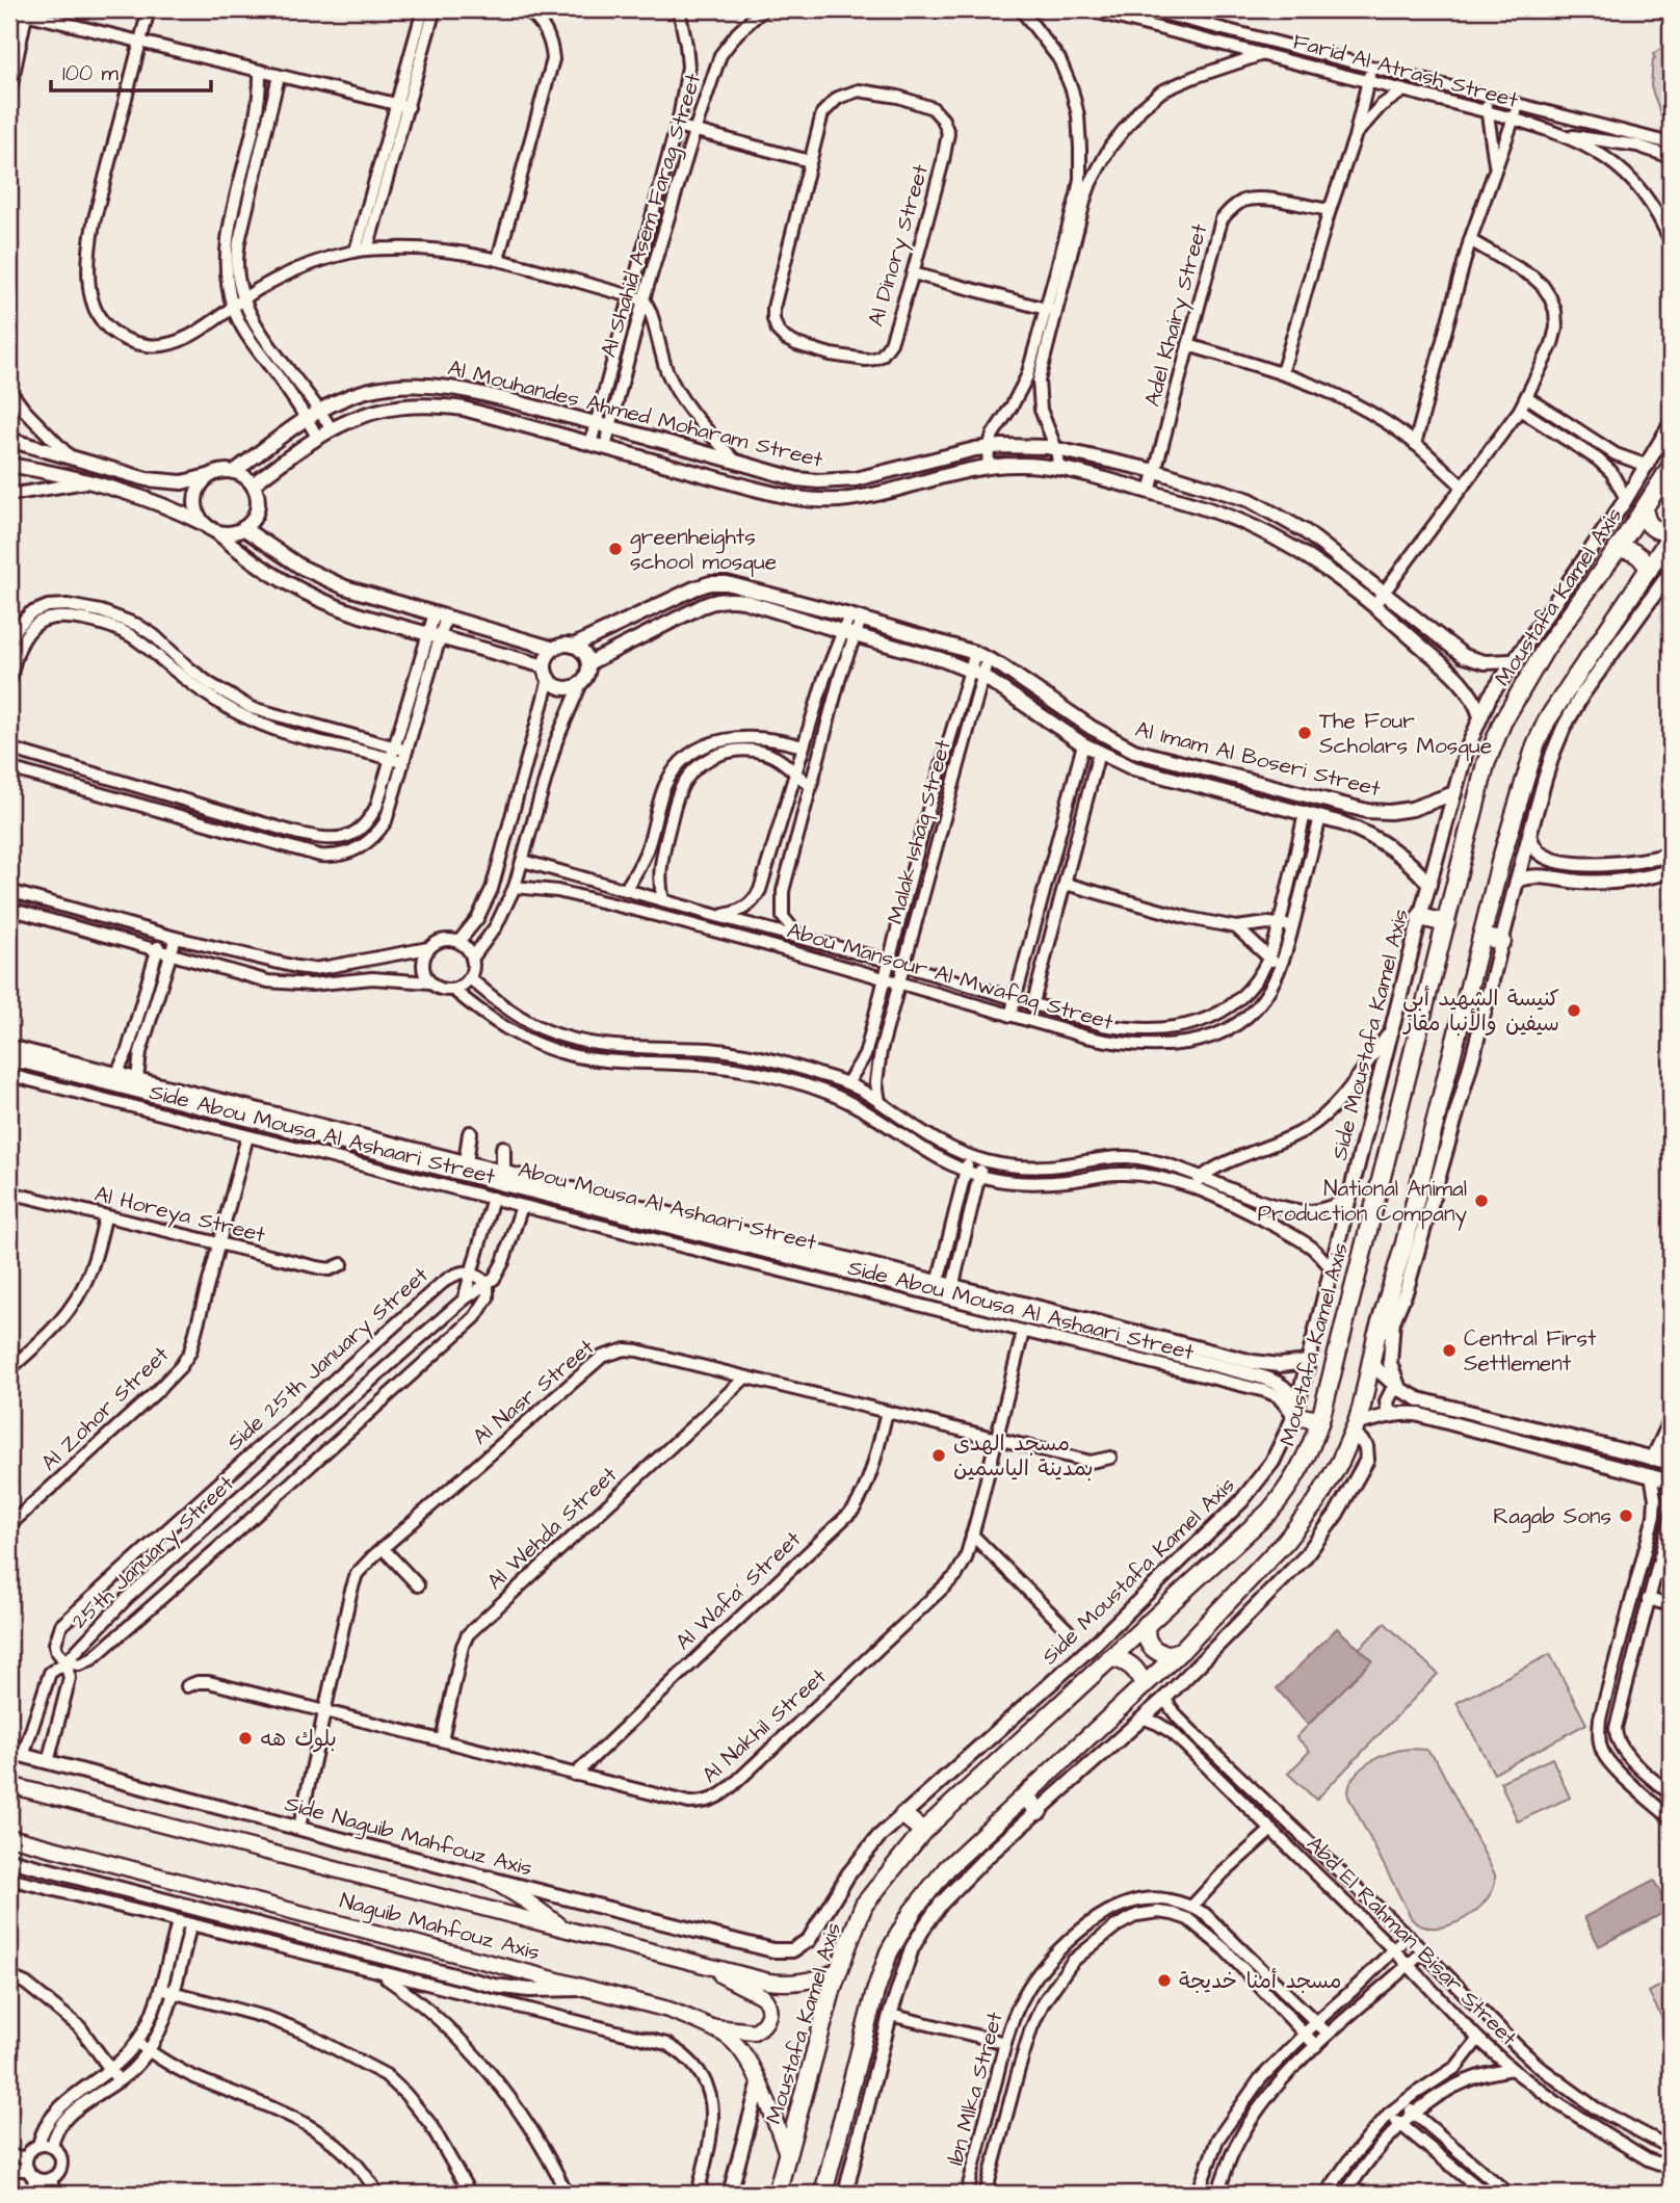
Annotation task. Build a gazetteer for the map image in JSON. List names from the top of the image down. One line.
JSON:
{"streets":{"main road":["Moustafa Kamel Axis","Naguib Mahfouz Axis"],"street":["Farid Al Atrash Street","Al Shahid Asem Farag Street","Al Dinory Street","Adel Khairy Street","Al Mouhandes Ahmed Moharam Street","Al Imam Al Boseri Street","Malak Ishaq Street","Abou Mansour Al Mwafaq Street","Side Moustafa Kamel Axis","Side Abou Mousa Al Ashaari Street","Abou Mousa Al Ashaari Street","Al Horeya Street","Side 25th January Street","Al Nasr Street","Al Zohor Street","Al Wehda Street","25th January Street","Al Wafa' Street","Al Nakhil Street","Side Naguib Mahfouz Axis","Abd El Rahman Bisar Street","Ibn Mlka Street"]},"crossings":[["Al Shahid Asem Farag Street","Al Mouhandes Ahmed Moharam Street"],["Adel Khairy Street","Al Mouhandes Ahmed Moharam Street"],["Al Mouhandes Ahmed Moharam Street","Side Moustafa Kamel Axis"],["Moustafa Kamel Axis","Naguib Mahfouz Axis"],["Al Imam Al Boseri Street","Malak Ishaq Street"],["Al Imam Al Boseri Street","Abou Mansour Al Mwafaq Street"],["Al Imam Al Boseri Street","Side Moustafa Kamel Axis"],["Malak Ishaq Street","Abou Mansour Al Mwafaq Street"],["Side Moustafa Kamel Axis","Side Abou Mousa Al Ashaari Street"],["Side Moustafa Kamel Axis","Abou Mousa Al Ashaari Street"],["Side Moustafa Kamel Axis","Side Naguib Mahfouz Axis"],["Side Abou Mousa Al Ashaari Street","Abou Mousa Al Ashaari Street"],["Side Abou Mousa Al Ashaari Street","Al Zohor Street"],["Side Abou Mousa Al Ashaari Street","25th January Street"],["Side Abou Mousa Al Ashaari Street","Al Nakhil Street"],["Al Horeya Street","Al Zohor Street"],["Side 25th January Street","25th January Street"],["Al Nasr Street","Al Wehda Street"],["Al Nasr Street","Al Wafa' Street"],["Al Nasr Street","Al Nakhil Street"],["Al Nasr Street","Side Naguib Mahfouz Axis"],["Al Wehda Street","Al Nakhil Street"],["25th January Street","Side Naguib Mahfouz Axis"],["Al Wafa' Street","Al Nakhil Street"]],"places":["greenheights school mosque","The Four Scholars Mosque","كنيسة الشهيد أبي سيفين والأنبا مقار","National Animal Production Company","Central First Settlement","مسجد الهدى بمدينة الياسمين","Ragab Sons","بلوك هه","مسجد أمنا خديجة"],"scale_bar":"100 m"}
